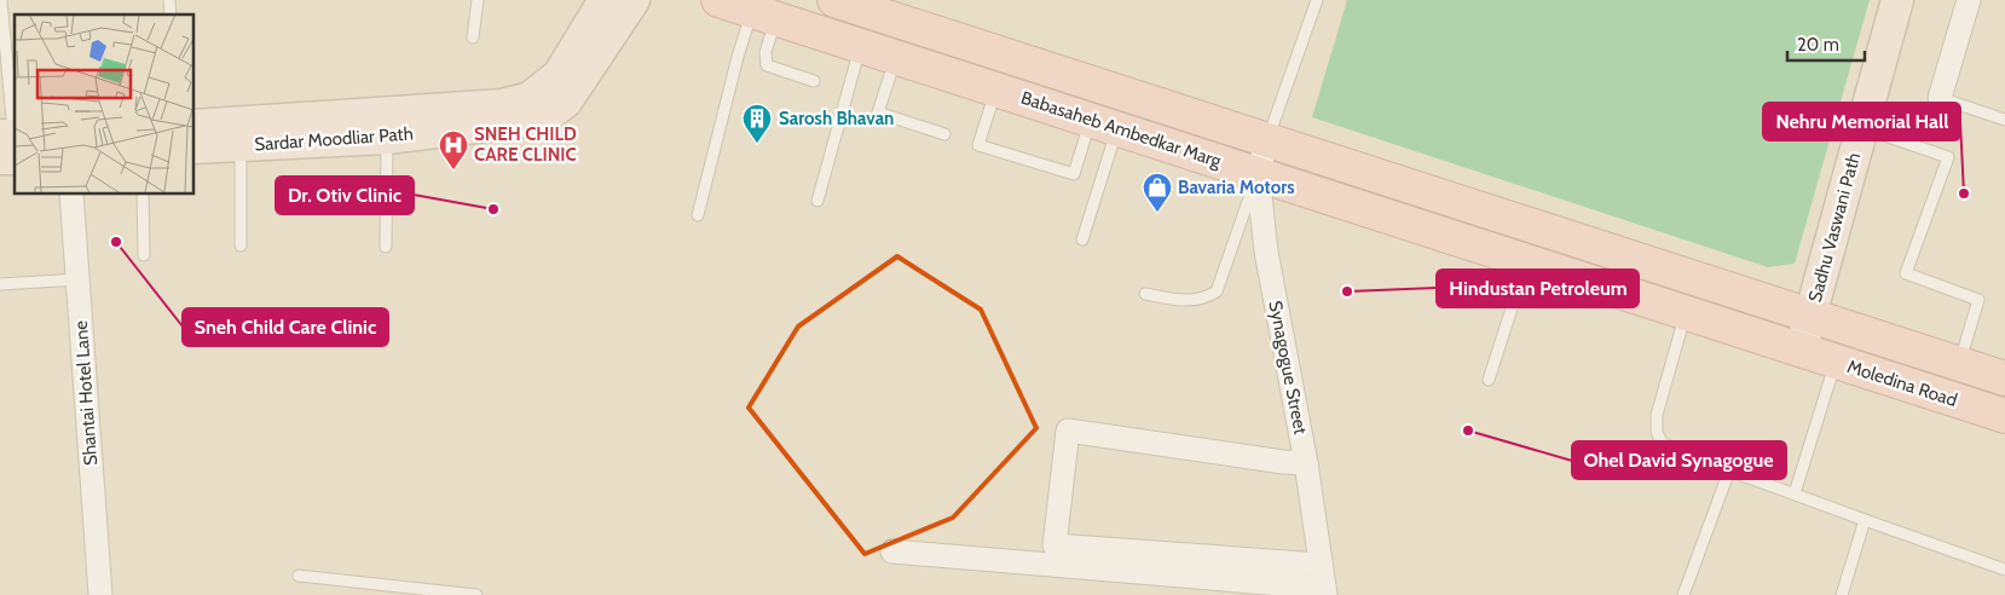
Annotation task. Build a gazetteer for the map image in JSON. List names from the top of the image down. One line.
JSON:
{"streets":{"main road":["Babasaheb Ambedkar Marg","Sardar Moodliar Path","Sadhu Vaswani Path","Moledina Road"],"street":["Synagogue Street","Shantai Hotel Lane"]},"crossings":[["Babasaheb Ambedkar Marg","Sadhu Vaswani Path"],["Babasaheb Ambedkar Marg","Synagogue Street"],["Babasaheb Ambedkar Marg","Moledina Road"],["Sadhu Vaswani Path","Moledina Road"]],"places":{"building":["Sarosh Bhavan"],"hospital":["SNEH CHILD CARE CLINIC"],"other":["Nehru Memorial Hall","Dr. Otiv Clinic","Sneh Child Care Clinic","Hindustan Petroleum","Ohel David Synagogue"],"shop":["Bavaria Motors"]},"scale_bar":"20 m"}
